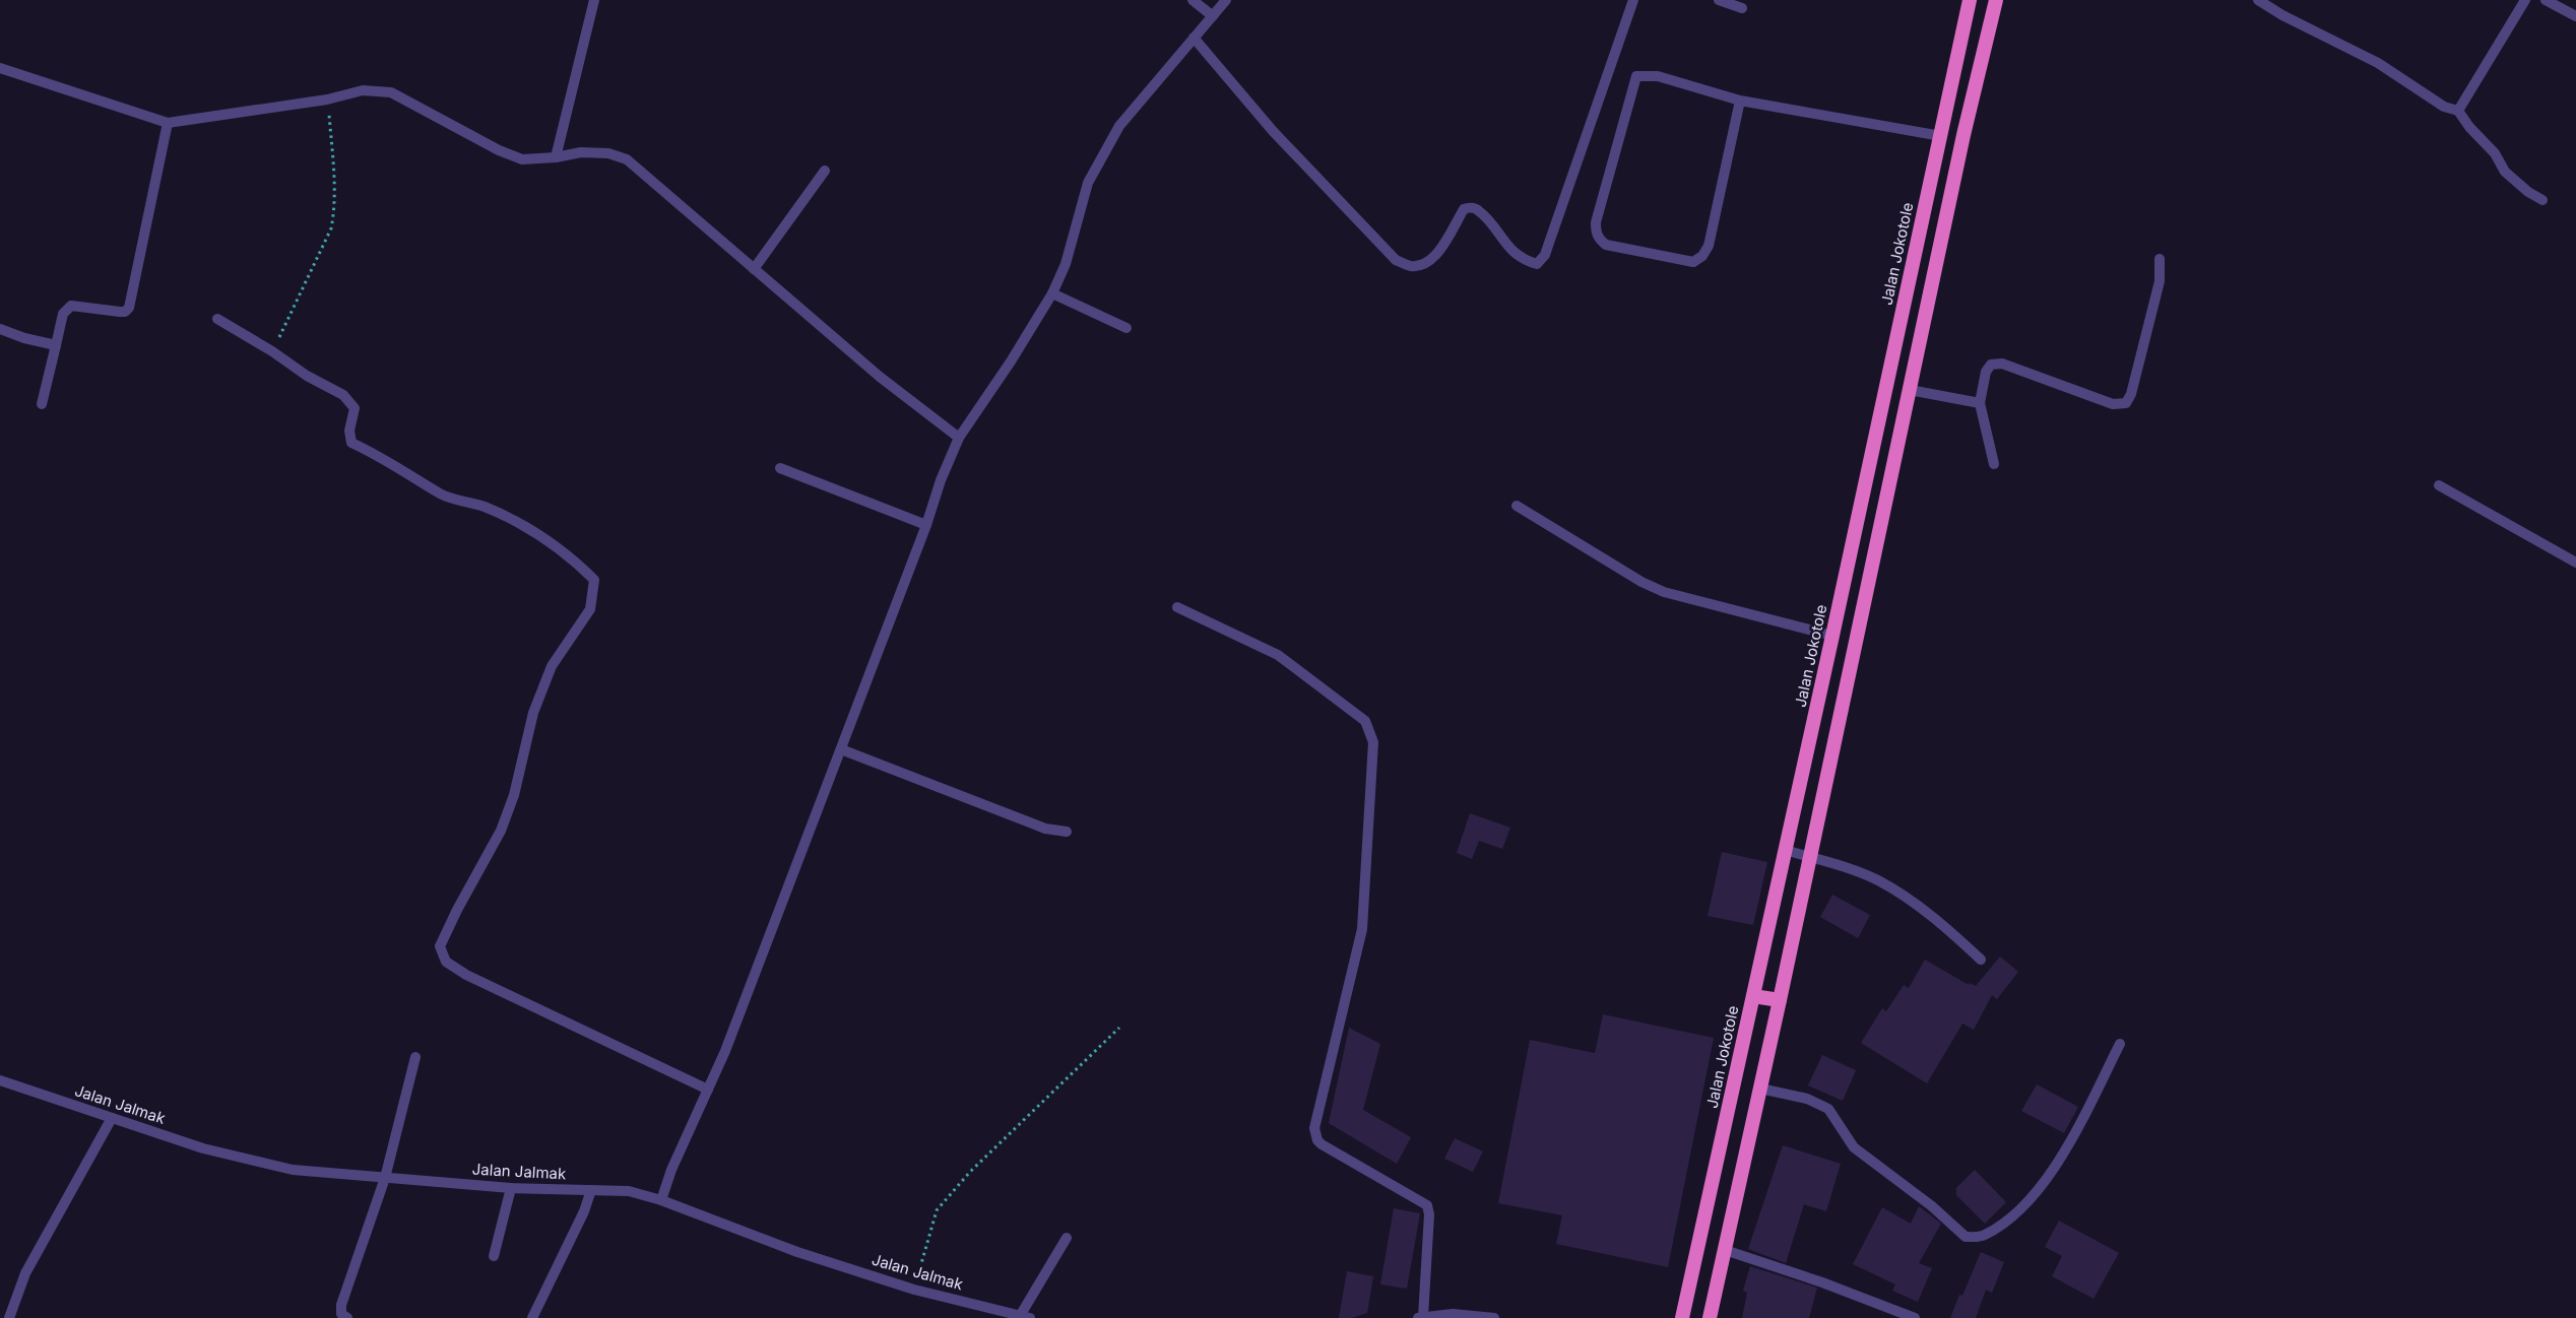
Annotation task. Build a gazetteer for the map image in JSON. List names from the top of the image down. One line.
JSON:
{"streets":{"highway":["Jalan Jokotole"],"street":["Jalan Jalmak"]}}
